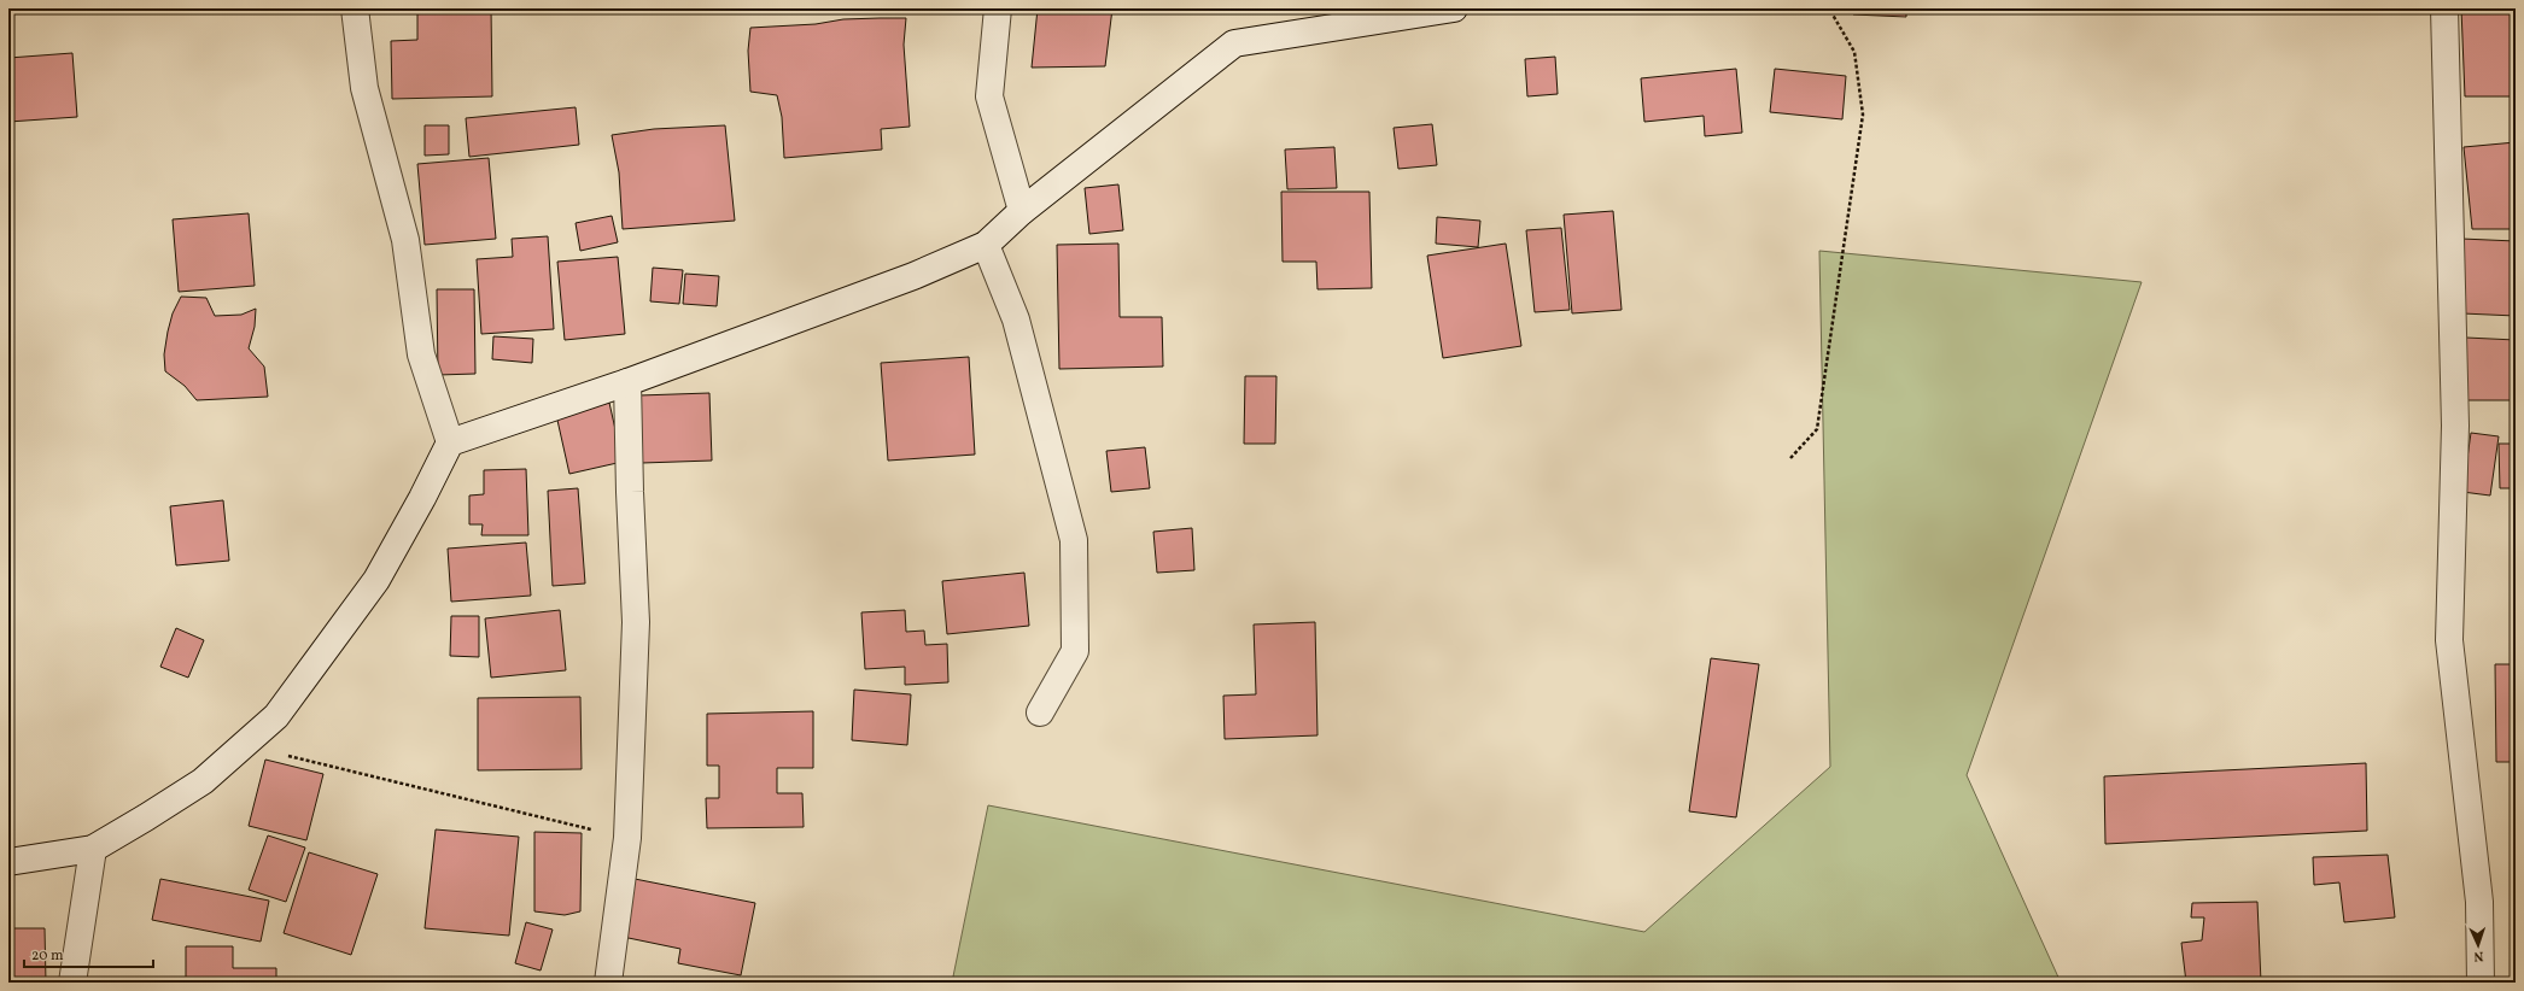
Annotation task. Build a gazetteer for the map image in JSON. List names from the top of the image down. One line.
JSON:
{"scale_bar":"20 m","north":"bottom"}
